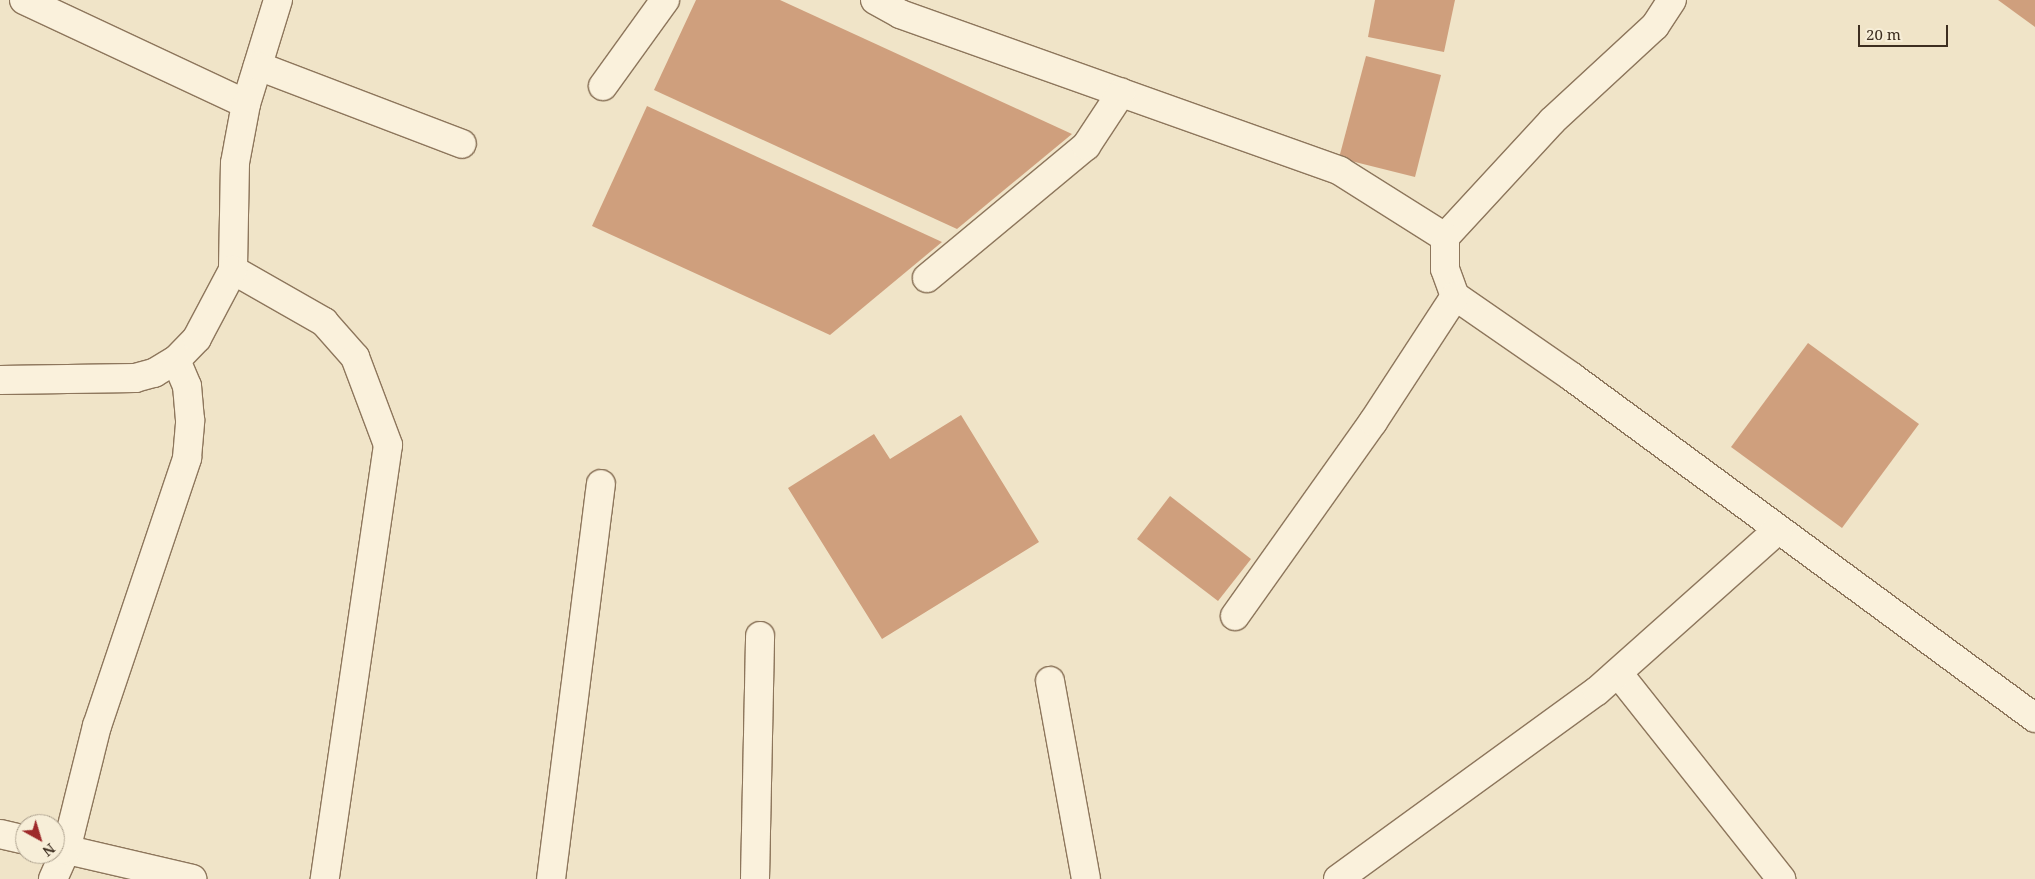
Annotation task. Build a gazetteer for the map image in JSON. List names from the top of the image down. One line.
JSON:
{"scale_bar":"20 m","north":"bottom right"}
